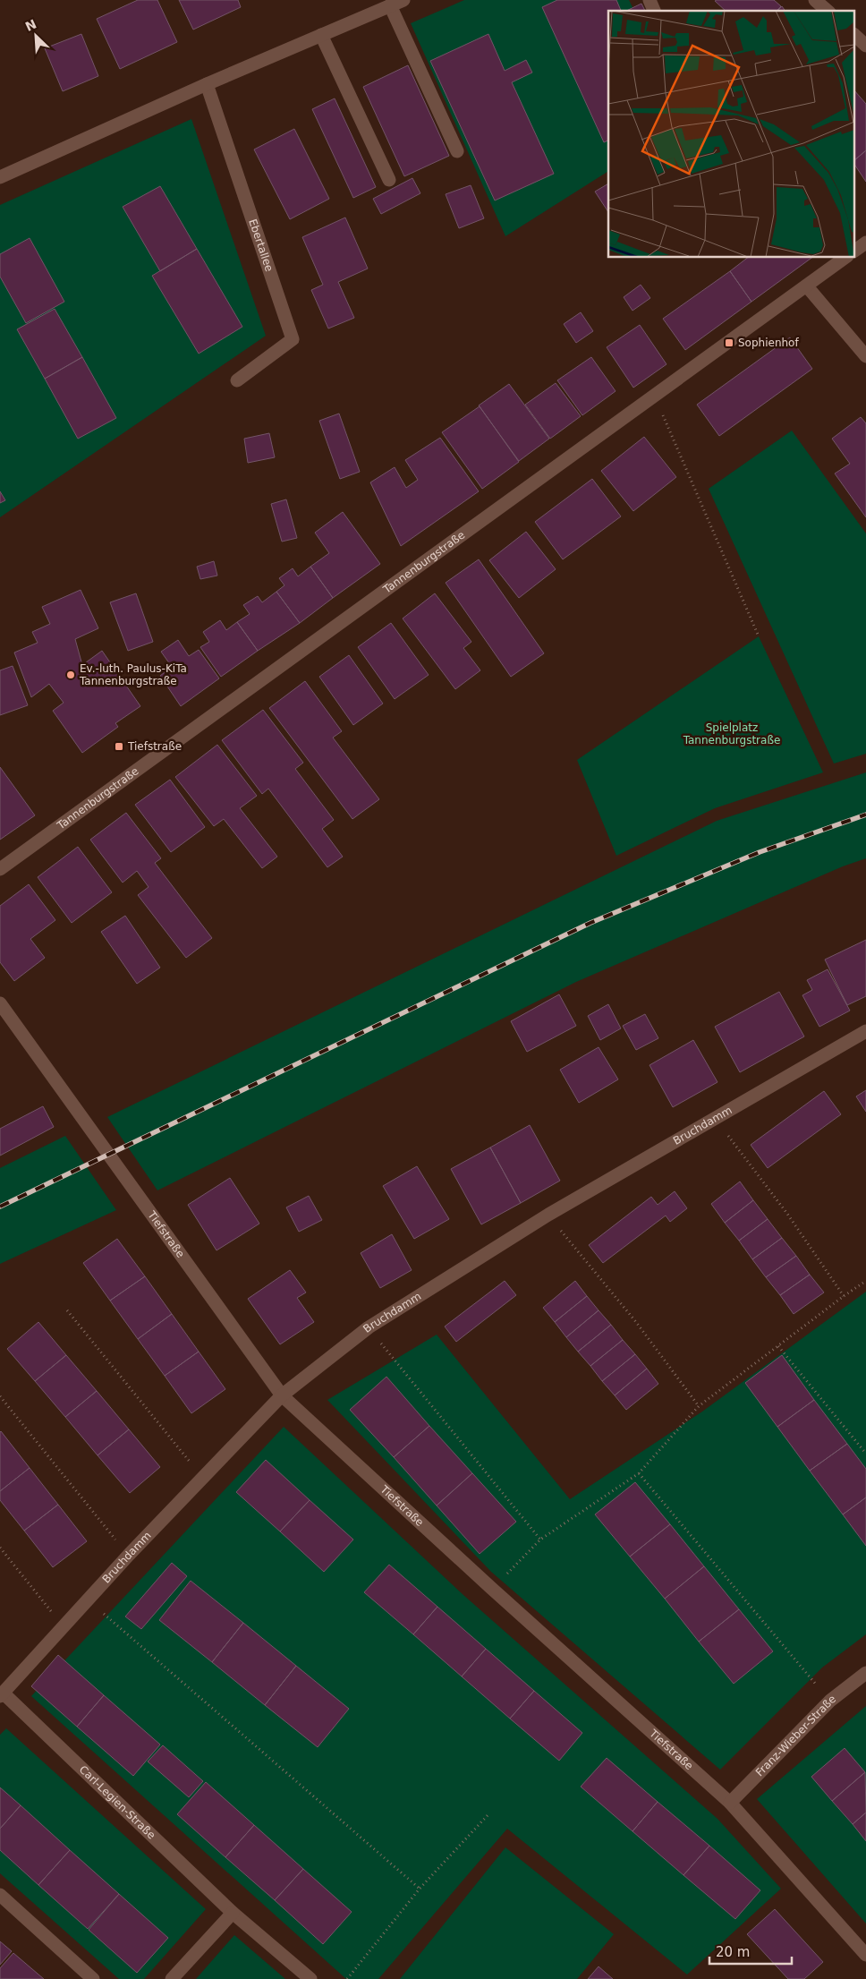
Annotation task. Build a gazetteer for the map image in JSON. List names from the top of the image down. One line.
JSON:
{"streets":{"street":["Ebertallee","Tannenburgstraße","Bruchdamm","Tiefstraße","Franz-Wieber-Straße","Carl-Legien-Straße"]},"crossings":[["Bruchdamm","Tiefstraße"],["Bruchdamm","Carl-Legien-Straße"],["Tiefstraße","Franz-Wieber-Straße"]],"parks":["Spielplatz Tannenburgstraße"],"places":{"transit":["Sophienhof","Tiefstraße"],"other":["Ev.-luth. Paulus-KiTa Tannenburgstraße"]},"scale_bar":"20 m","north":"top left"}
